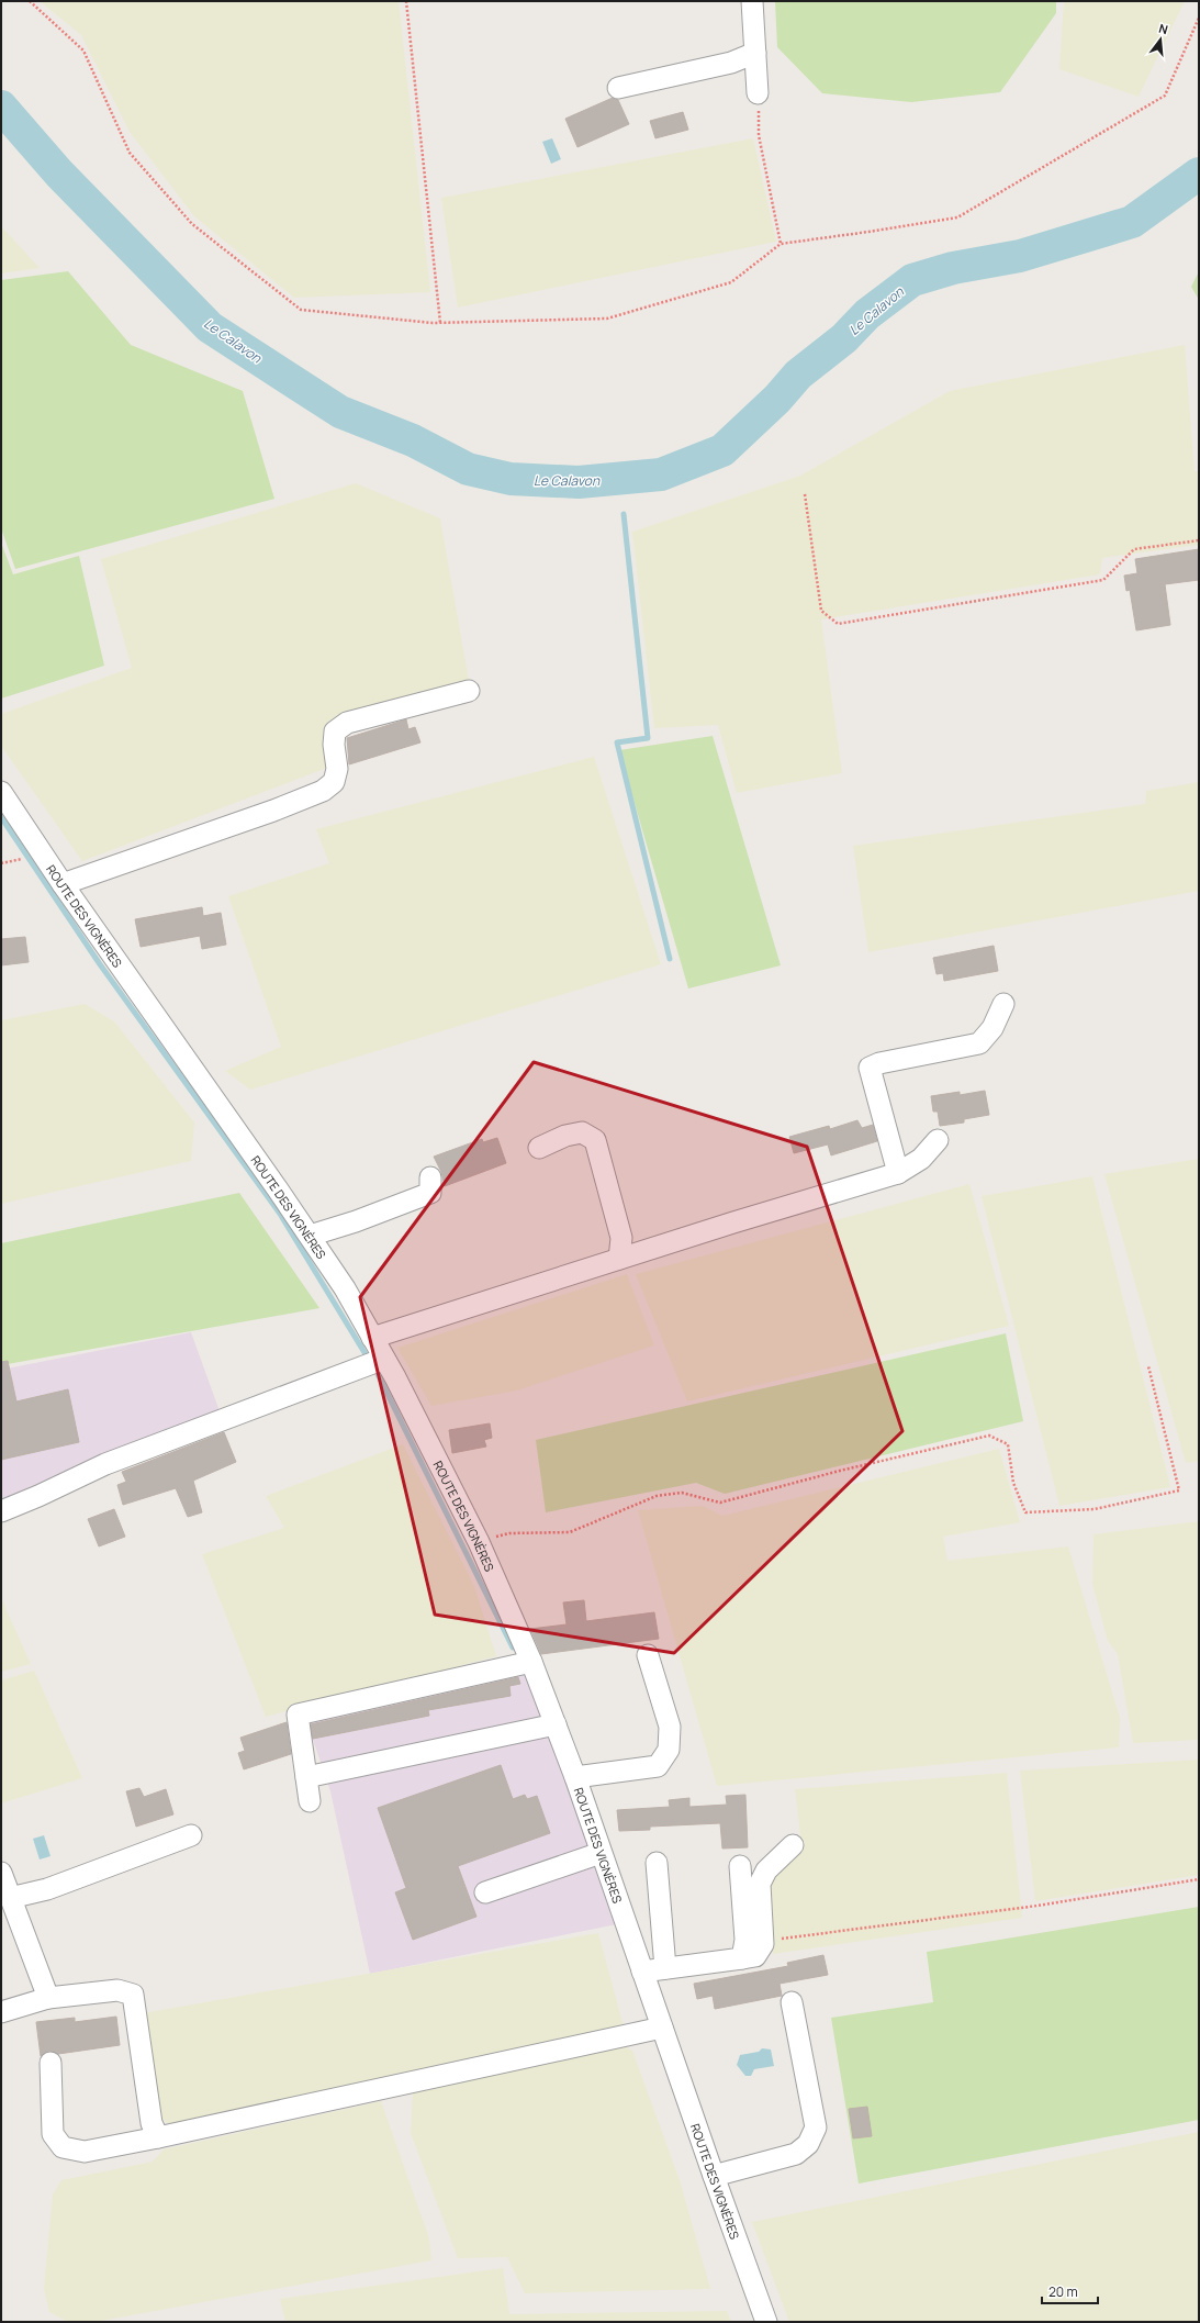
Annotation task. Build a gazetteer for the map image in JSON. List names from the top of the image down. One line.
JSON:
{"streets":{"street":["ROUTE DES VIGNÈRES"]},"water":["Le Calavon"],"scale_bar":"20 m","north":"top"}
